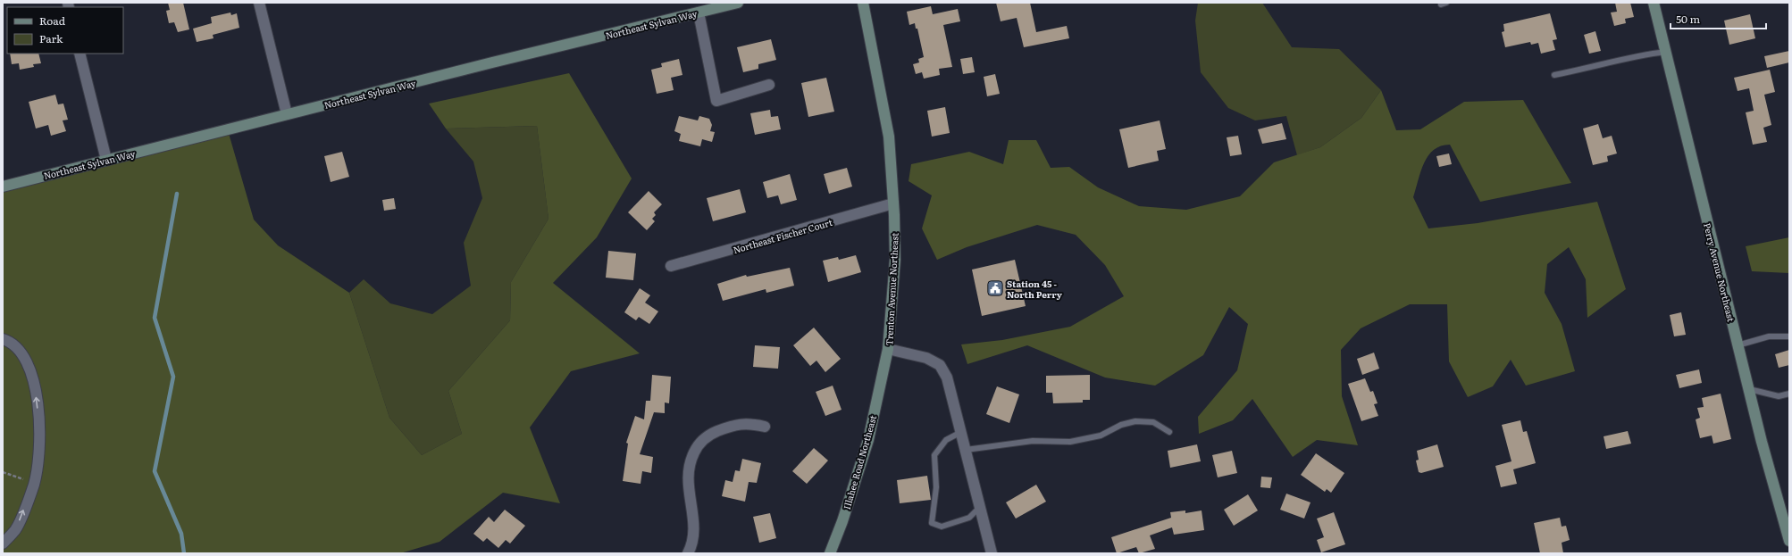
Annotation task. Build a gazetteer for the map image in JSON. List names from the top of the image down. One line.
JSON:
{"streets":{"main road":["Northeast Sylvan Way","Perry Avenue Northeast","Trenton Avenue Northeast","Illahee Road Northeast"],"street":["Northeast Fischer Court"]},"crossings":[["Northeast Fischer Court","Trenton Avenue Northeast"],["Trenton Avenue Northeast","Illahee Road Northeast"]],"places":{"public building":["Station 45 - North Perry"]},"legend":["Road","Park"],"scale_bar":"50 m"}
